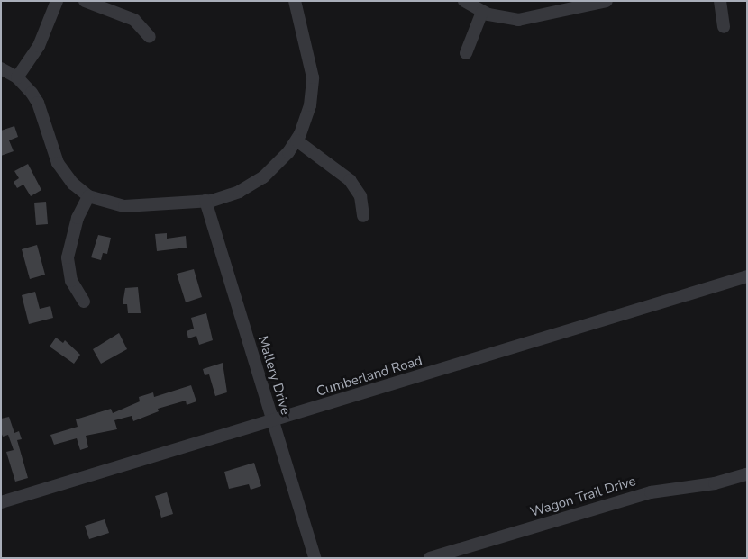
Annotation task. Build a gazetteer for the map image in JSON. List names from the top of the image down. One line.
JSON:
{"streets":{"street":["Mallery Drive","Cumberland Road","Wagon Trail Drive"]},"crossings":[["Mallery Drive","Cumberland Road"]]}
